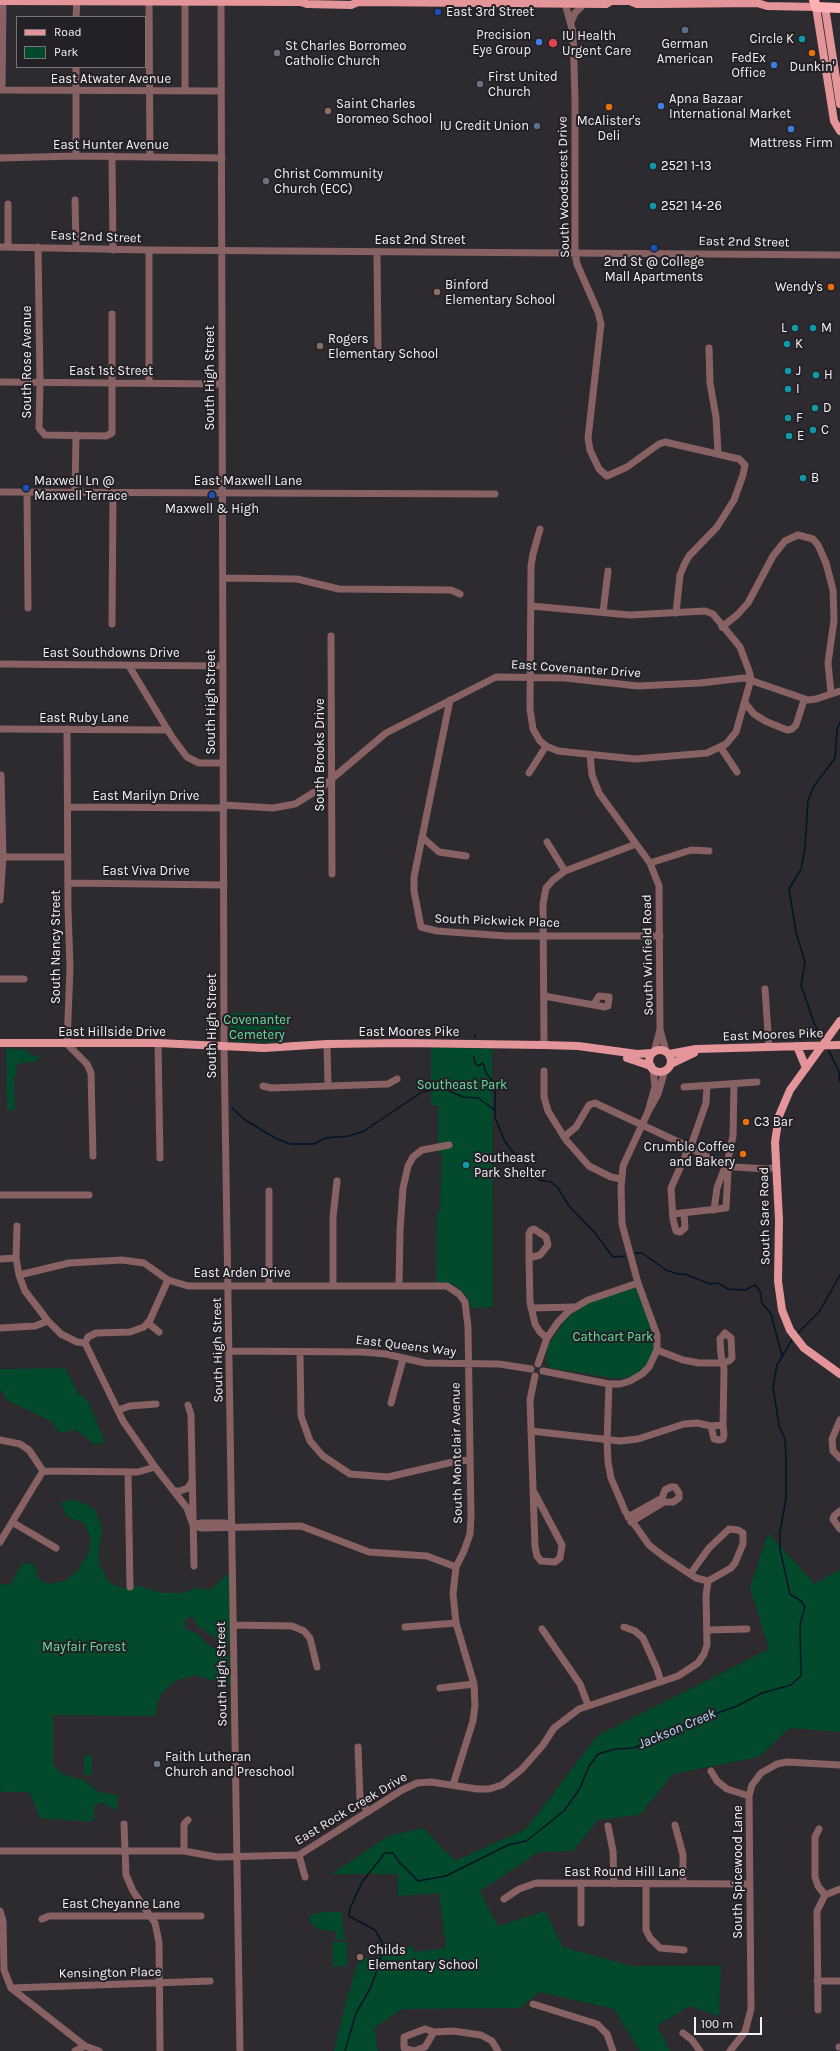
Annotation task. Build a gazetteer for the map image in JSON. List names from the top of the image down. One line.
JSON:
{"streets":{"main road":["East Hillside Drive","East Moores Pike","South Sare Road"],"street":["East Atwater Avenue","East Hunter Avenue","South Woodscrest Drive","East 2nd Street","South Rose Avenue","East 1st Street","South High Street","East Maxwell Lane","East Southdowns Drive","East Covenanter Drive","East Ruby Lane","South Brooks Drive","East Marilyn Drive","East Viva Drive","South Pickwick Place","South Nancy Street","South Winfield Road","East Arden Drive","East Queens Way","South Montclair Avenue","East Rock Creek Drive","East Round Hill Lane","South Spicewood Lane","East Cheyanne Lane","Kensington Place"]},"crossings":[["East Atwater Avenue","South High Street"],["East Hunter Avenue","South High Street"],["South Woodscrest Drive","East 2nd Street"],["East 2nd Street","South Rose Avenue"],["East 2nd Street","South High Street"],["South Rose Avenue","East 1st Street"],["East 1st Street","South High Street"],["South High Street","East Maxwell Lane"],["South High Street","East Southdowns Drive"],["South High Street","East Covenanter Drive"],["South High Street","East Marilyn Drive"],["South High Street","East Viva Drive"],["South High Street","East Hillside Drive"],["South High Street","East Moores Pike"],["South High Street","East Arden Drive"],["South High Street","East Queens Way"],["South High Street","East Rock Creek Drive"],["East Covenanter Drive","South Brooks Drive"],["East Covenanter Drive","East Marilyn Drive"],["East Covenanter Drive","South Pickwick Place"],["East Ruby Lane","South Nancy Street"],["East Marilyn Drive","South Nancy Street"],["East Viva Drive","South Nancy Street"],["South Pickwick Place","South Winfield Road"],["South Nancy Street","East Hillside Drive"],["South Winfield Road","East Moores Pike"],["East Hillside Drive","East Moores Pike"],["East Moores Pike","South Sare Road"],["East Arden Drive","South Montclair Avenue"],["East Queens Way","South Montclair Avenue"],["South Montclair Avenue","East Rock Creek Drive"],["East Round Hill Lane","South Spicewood Lane"]],"water":["Jackson Creek"],"parks":["Covenanter Cemetery","Southeast Park","Cathcart Park","Mayfair Forest"],"places":["East 3rd Street","German American","Circle K","Precision Eye Group","IU Health Urgent Care","St Charles Borromeo Catholic Church","Dunkin'","FedEx Office","First United Church","Apna Bazaar International Market","McAlister's Deli","Saint Charles Boromeo School","IU Credit Union","Mattress Firm","2521 1-13","Christ Community Church (ECC)","2521 14-26","2nd St @ College Mall Apartments","Wendy's","Binford Elementary School","L","M","K","Rogers Elementary School","J","H","I","D","F","C","E","B","Maxwell Ln @ Maxwell Terrace","Maxwell & High","C3 Bar","Crumble Coffee and Bakery","Southeast Park Shelter","Faith Lutheran Church and Preschool","Childs Elementary School"],"legend":["Road","Park"],"scale_bar":"100 m"}
